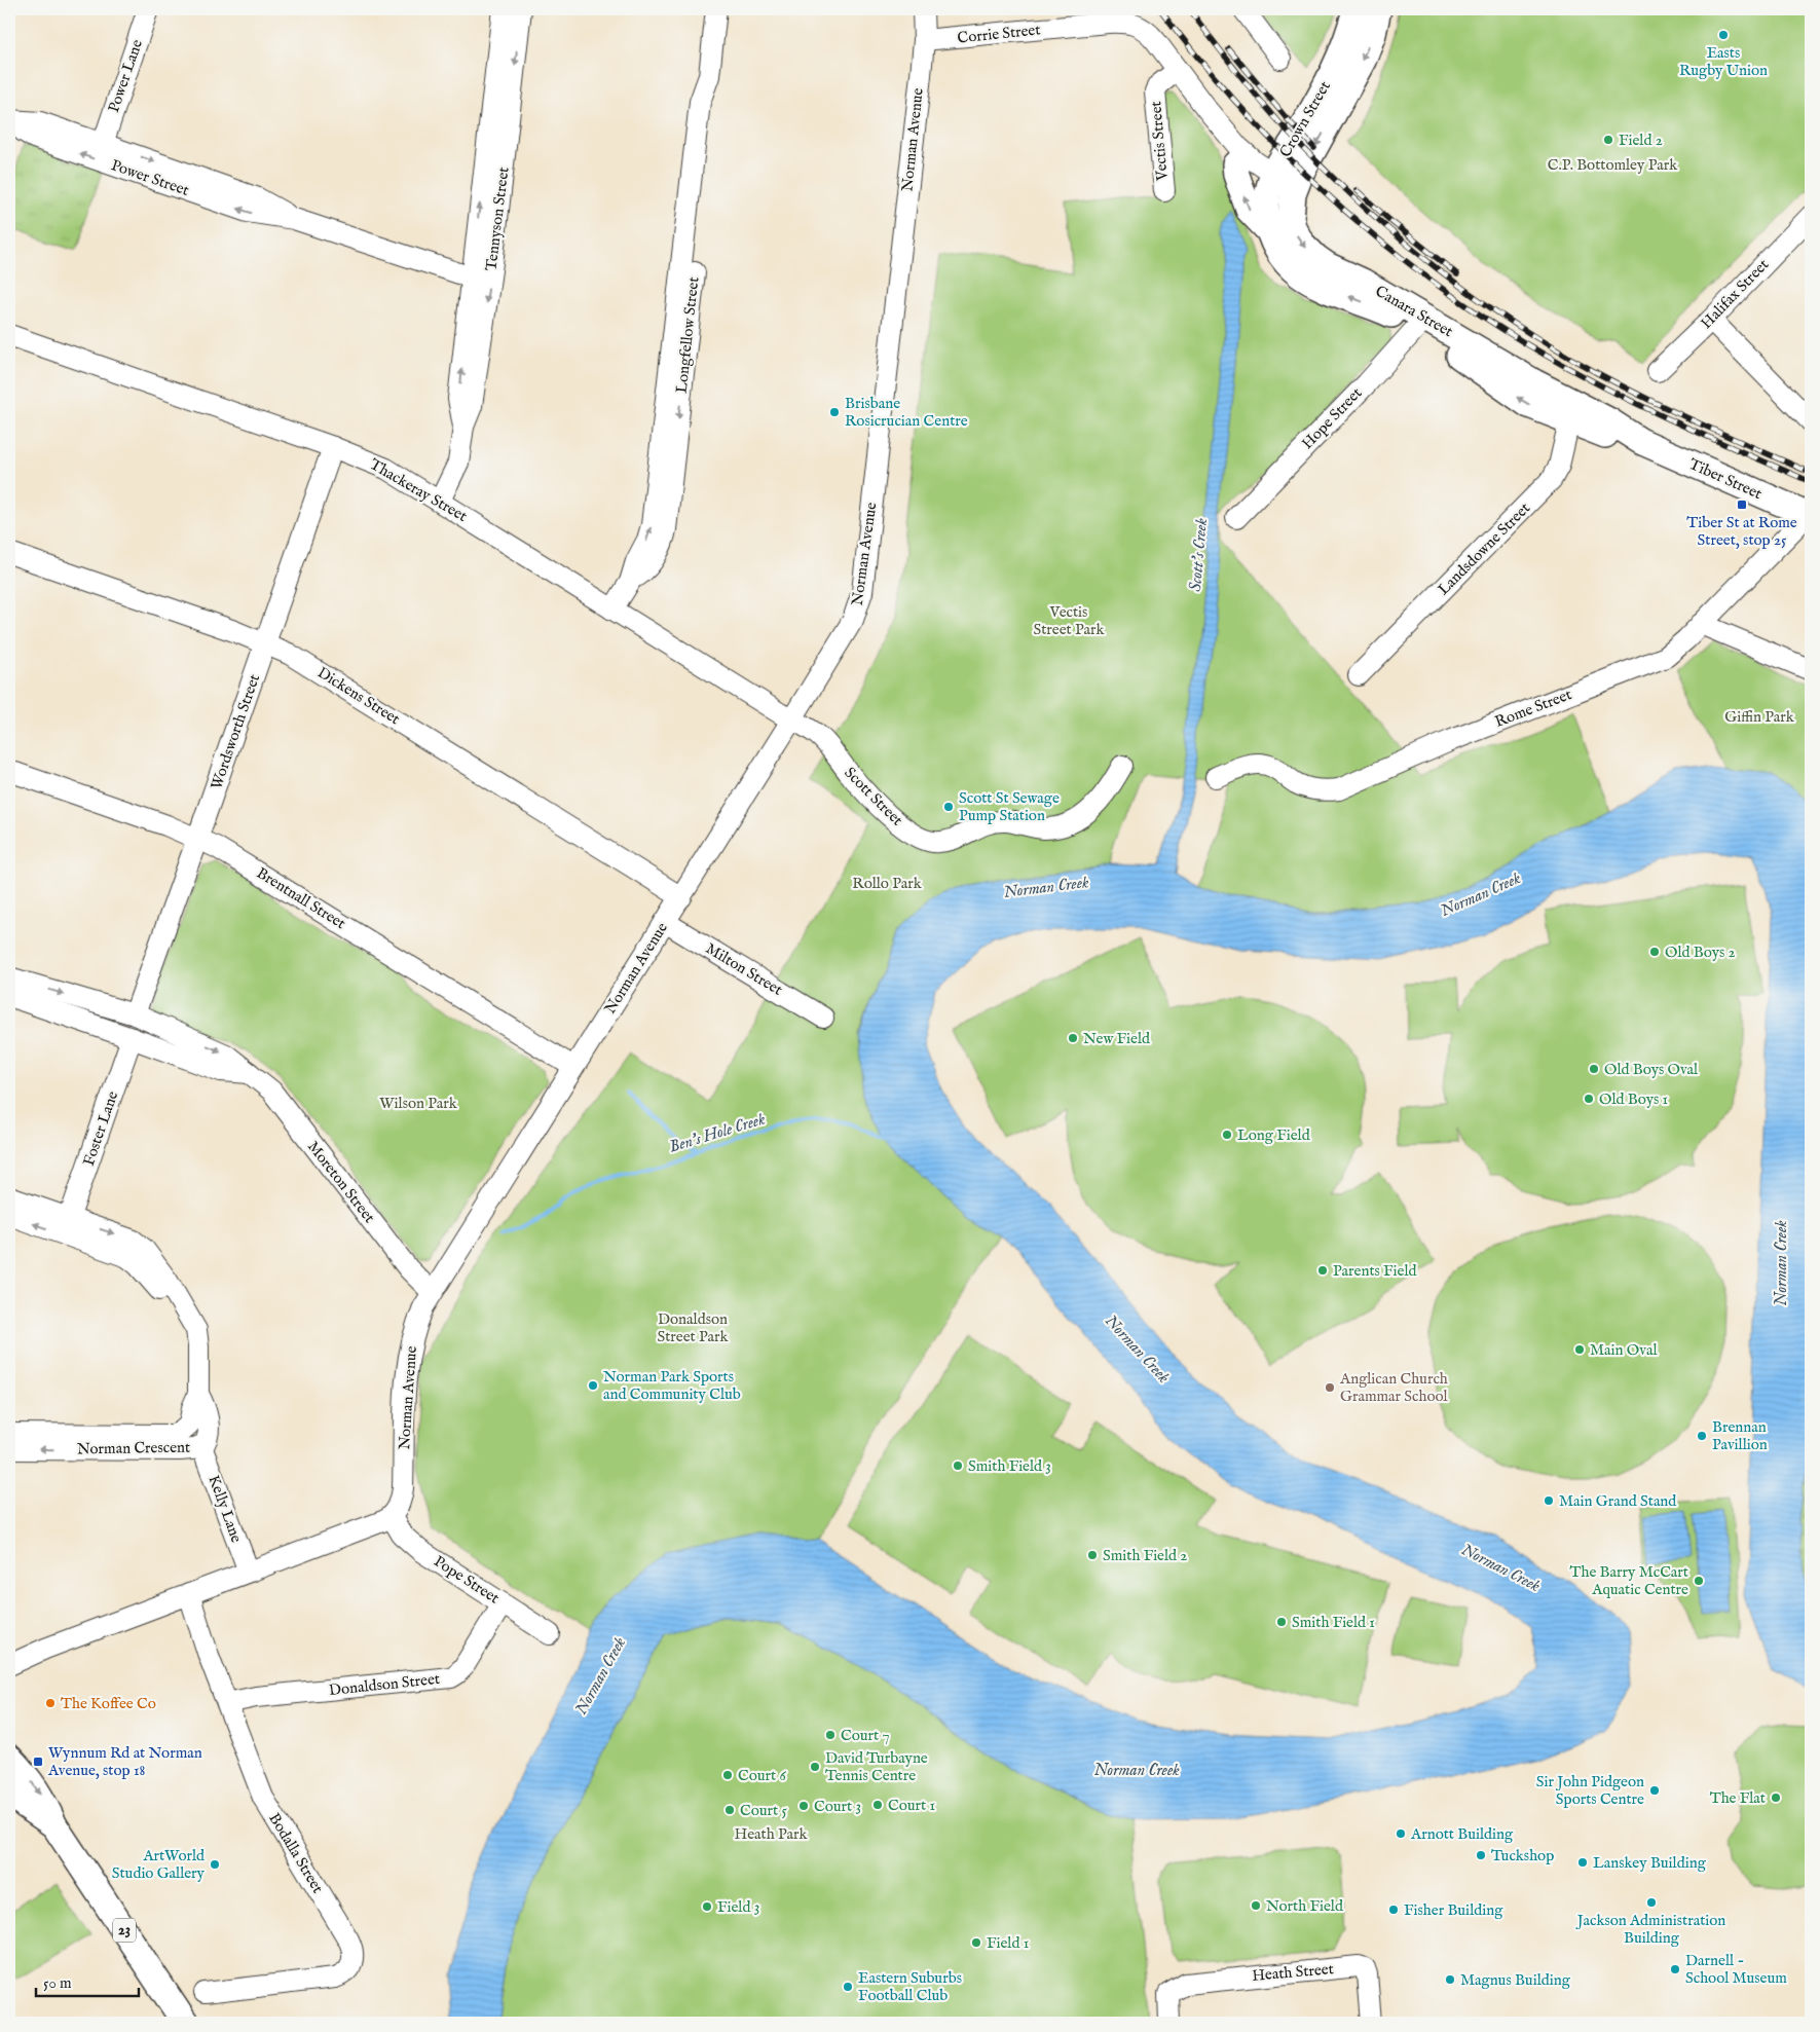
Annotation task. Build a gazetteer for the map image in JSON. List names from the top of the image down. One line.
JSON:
{"streets":{"main road":["Crown Street","Canara Street","Tiber Street","23"],"street":["Corrie Street","Power Lane","Norman Avenue","Vectis Street","Power Street","Tennyson Street","Halifax Street","Longfellow Street","Hope Street","Thackeray Street","Landsdowne Street","Dickens Street","Rome Street","Wordsworth Street","Scott Street","Brentnall Street","Milton Street","Foster Lane","Moreton Street","Norman Crescent","Kelly Lane","Pope Street","Donaldson Street","Bodalla Street","Heath Street"]},"crossings":[["Corrie Street","Norman Avenue"],["Corrie Street","Vectis Street"],["Power Lane","Power Street"],["Crown Street","Canara Street"],["Norman Avenue","Thackeray Street"],["Norman Avenue","Dickens Street"],["Norman Avenue","Scott Street"],["Norman Avenue","Brentnall Street"],["Norman Avenue","Milton Street"],["Norman Avenue","Moreton Street"],["Norman Avenue","Pope Street"],["Power Street","Tennyson Street"],["Tennyson Street","Thackeray Street"],["Canara Street","Hope Street"],["Canara Street","Tiber Street"],["Canara Street","Landsdowne Street"],["Longfellow Street","Thackeray Street"],["Tiber Street","Landsdowne Street"],["Tiber Street","Rome Street"],["Thackeray Street","Wordsworth Street"],["Thackeray Street","Scott Street"],["Dickens Street","Wordsworth Street"],["Wordsworth Street","Brentnall Street"],["Wordsworth Street","Moreton Street"],["Foster Lane","Norman Crescent"],["Norman Crescent","Kelly Lane"],["Pope Street","Donaldson Street"],["Donaldson Street","Bodalla Street"]],"water":["Scott's Creek","Norman Creek","Ben's Hole Creek"],"parks":["C.P. Bottomley Park","Vectis Street Park","Giffin Park","Rollo Park","Wilson Park","Donaldson Street Park","Heath Park"],"places":{"other":["Easts Rugby Union","Field 2","Brisbane Rosicrucian Centre","Scott St Sewage Pump Station","Old Boys 2","New Field","Old Boys Oval","Old Boys 1","Long Field","Parents Field","Main Oval","Norman Park Sports and Community Club","Anglican Church Grammar School","Brennan Pavillion","Smith Field 3","Main Grand Stand","Smith Field 2","The Barry McCart Aquatic Centre","Smith Field 1","The Koffee Co","Court 7","David Turbayne Tennis Centre","Court 6","Sir John Pidgeon Sports Centre","The Flat","Court 1","Court 3","Court 5","Arnott Building","Tuckshop","Lanskey Building","ArtWorld Studio Gallery","Jackson Administration Building","North Field","Field 3","Fisher Building","Field 1","Darnell - School Museum","Magnus Building","Eastern Suburbs Football Club"],"transit":["Tiber St at Rome Street, stop 25","Wynnum Rd at Norman Avenue, stop 18"]},"scale_bar":"50 m"}
